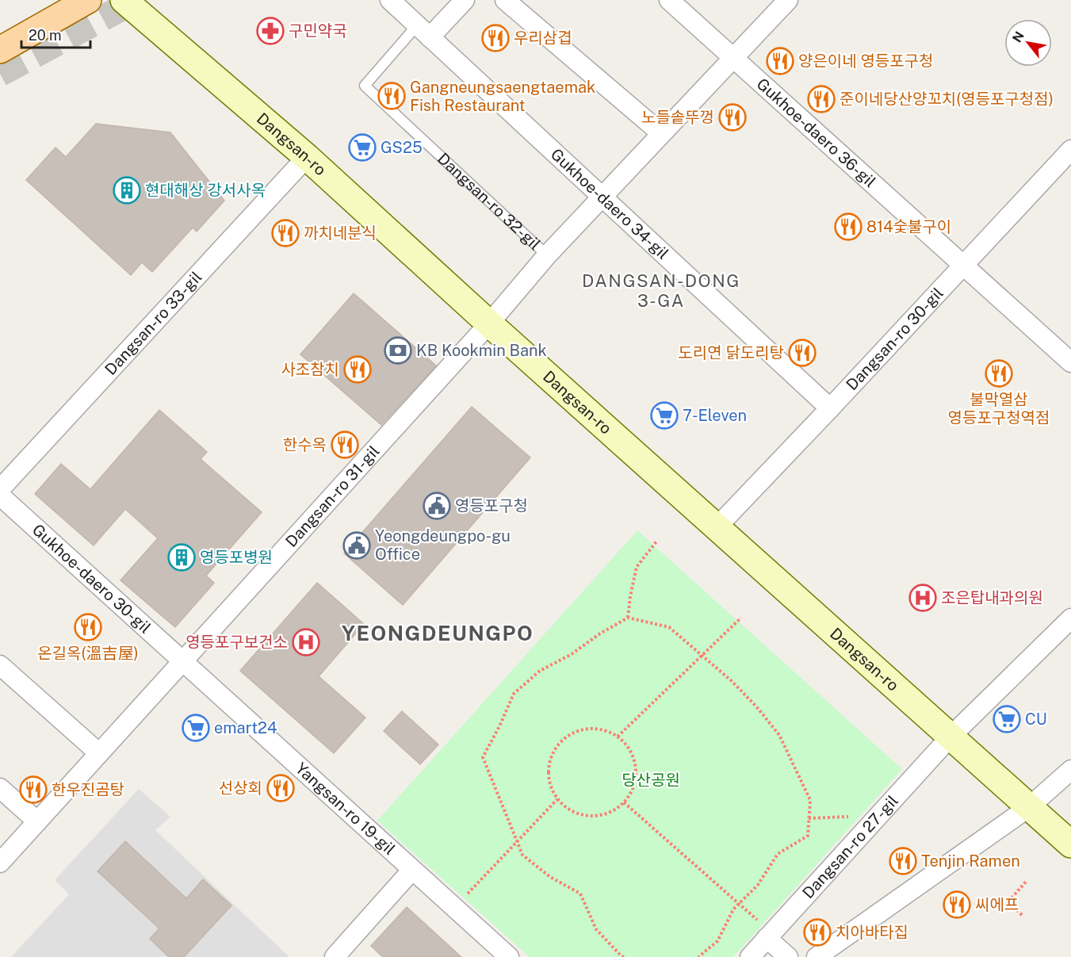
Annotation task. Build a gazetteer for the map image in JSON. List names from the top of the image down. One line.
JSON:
{"streets":{"main road":["Dangsan-ro"],"street":["Gukhoe-daero 36-gil","Dangsan-ro 32-gil","Gukhoe-daero 34-gil","Dangsan-ro 33-gil","Dangsan-ro 30-gil","Dangsan-ro 31-gil","Gukhoe-daero 30-gil","Yangsan-ro 19-gil","Dangsan-ro 27-gil"]},"crossings":[["Gukhoe-daero 36-gil","Dangsan-ro 32-gil"],["Gukhoe-daero 36-gil","Dangsan-ro 30-gil"],["Dangsan-ro","Dangsan-ro 32-gil"],["Dangsan-ro","Dangsan-ro 33-gil"],["Dangsan-ro","Dangsan-ro 30-gil"],["Dangsan-ro","Dangsan-ro 31-gil"],["Dangsan-ro","Dangsan-ro 27-gil"],["Dangsan-ro 32-gil","Gukhoe-daero 34-gil"],["Dangsan-ro 32-gil","Dangsan-ro 31-gil"],["Gukhoe-daero 34-gil","Dangsan-ro 30-gil"],["Dangsan-ro 31-gil","Gukhoe-daero 30-gil"],["Dangsan-ro 31-gil","Yangsan-ro 19-gil"],["Gukhoe-daero 30-gil","Yangsan-ro 19-gil"]],"districts":["DANGSAN-DONG 3-GA","YEONGDEUNGPO"],"parks":["당산공원"],"places":{"pharmacy":["구민약국"],"restaurant":["우리삼겹","양은이네 영등포구청","Gangneungsaengtaemak Fish Restaurant","준이네당산양꼬치(영등포구청점)","노들솥뚜껑","814숯불구이","까치네분식","도리연 닭도리탕","사조참치","불막열삼 영등포구청역점","한수옥","온길옥(溫吉屋)","선상회","한우진곰탕","Tenjin Ramen","씨에프","치아바타집"],"supermarket":["GS25","7-Eleven","CU","emart24"],"building":["현대해상 강서사옥","영등포병원"],"bank":["KB Kookmin Bank"],"public building":["영등포구청","Yeongdeungpo-gu Office"],"hospital":["조은탑내과의원","영등포구보건소"]},"scale_bar":"20 m","north":"top left"}
